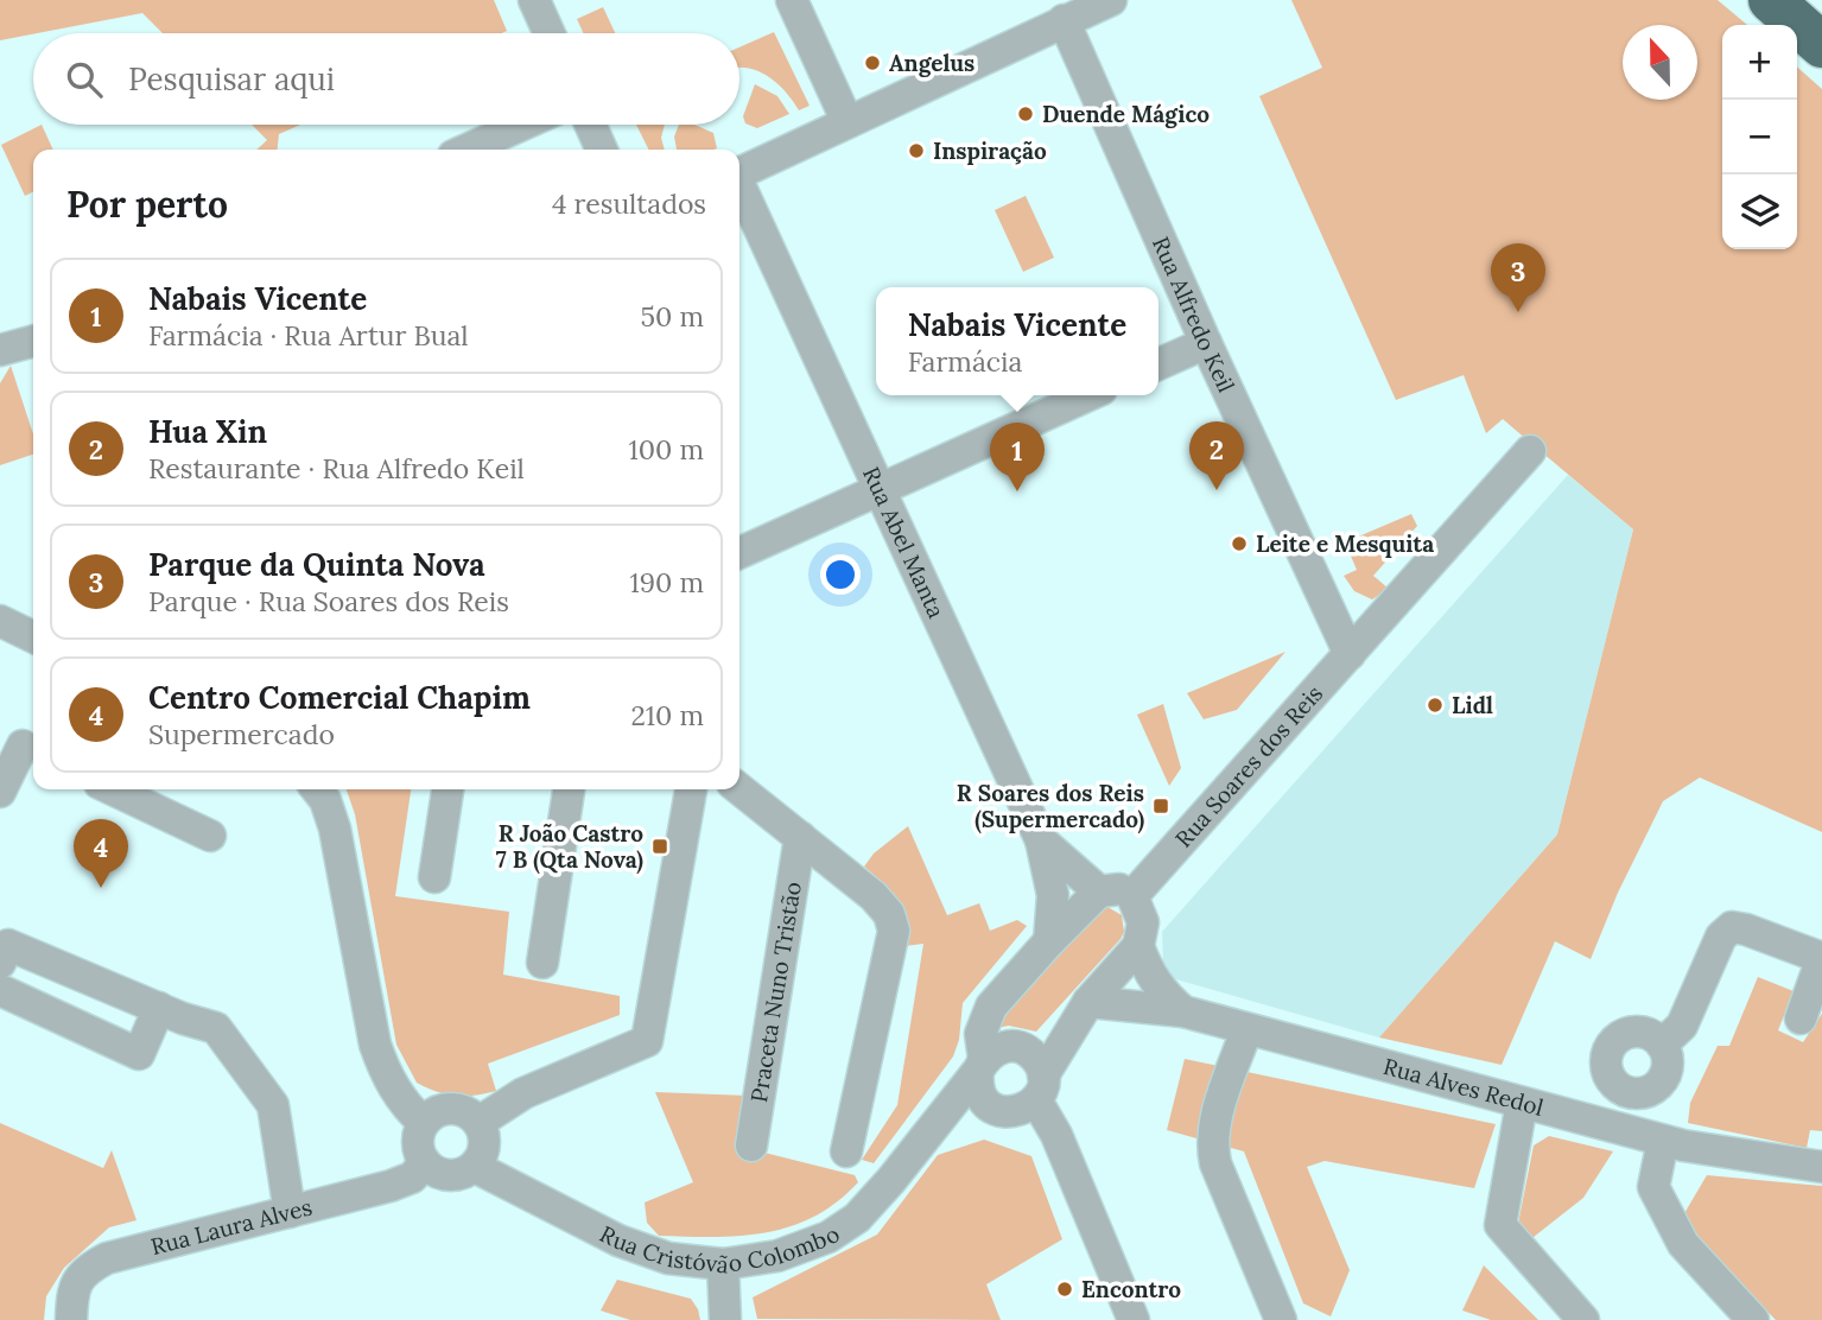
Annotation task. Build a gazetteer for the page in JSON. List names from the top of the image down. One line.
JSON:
{"streets":{"street":["Rua Alfredo Keil","Rua Abel Manta","Rua Soares dos Reis","Praceta Nuno Tristão","Rua Alves Redol","Rua Cristóvão Colombo","Rua Laura Alves"]},"crossings":[["Rua Alfredo Keil","Rua Soares dos Reis"],["Rua Cristóvão Colombo","Rua Laura Alves"]],"places":{"other":["Angelus","Duende Mágico","Inspiração","Leite e Mesquita","Lidl","Encontro"],"transit":["R Soares dos Reis (Supermercado)","R João Castro 7 B (Qta Nova)"]},"north":"top","page":{"map_buttons":["+","−"],"search":"Pesquisar aqui","heading":["Por perto","4 resultados"],"pins":["3","2","1","4"],"list":[{"mark":"1","name":"Nabais Vicente","note":"Farmácia · Rua Artur Bual","value":"50 m"},{"mark":"2","name":"Hua Xin","note":"Restaurante · Rua Alfredo Keil","value":"100 m"},{"mark":"3","name":"Parque da Quinta Nova","note":"Parque · Rua Soares dos Reis","value":"190 m"},{"mark":"4","name":"Centro Comercial Chapim","note":"Supermercado","value":"210 m"}],"popup":["Nabais Vicente","Farmácia"]}}
